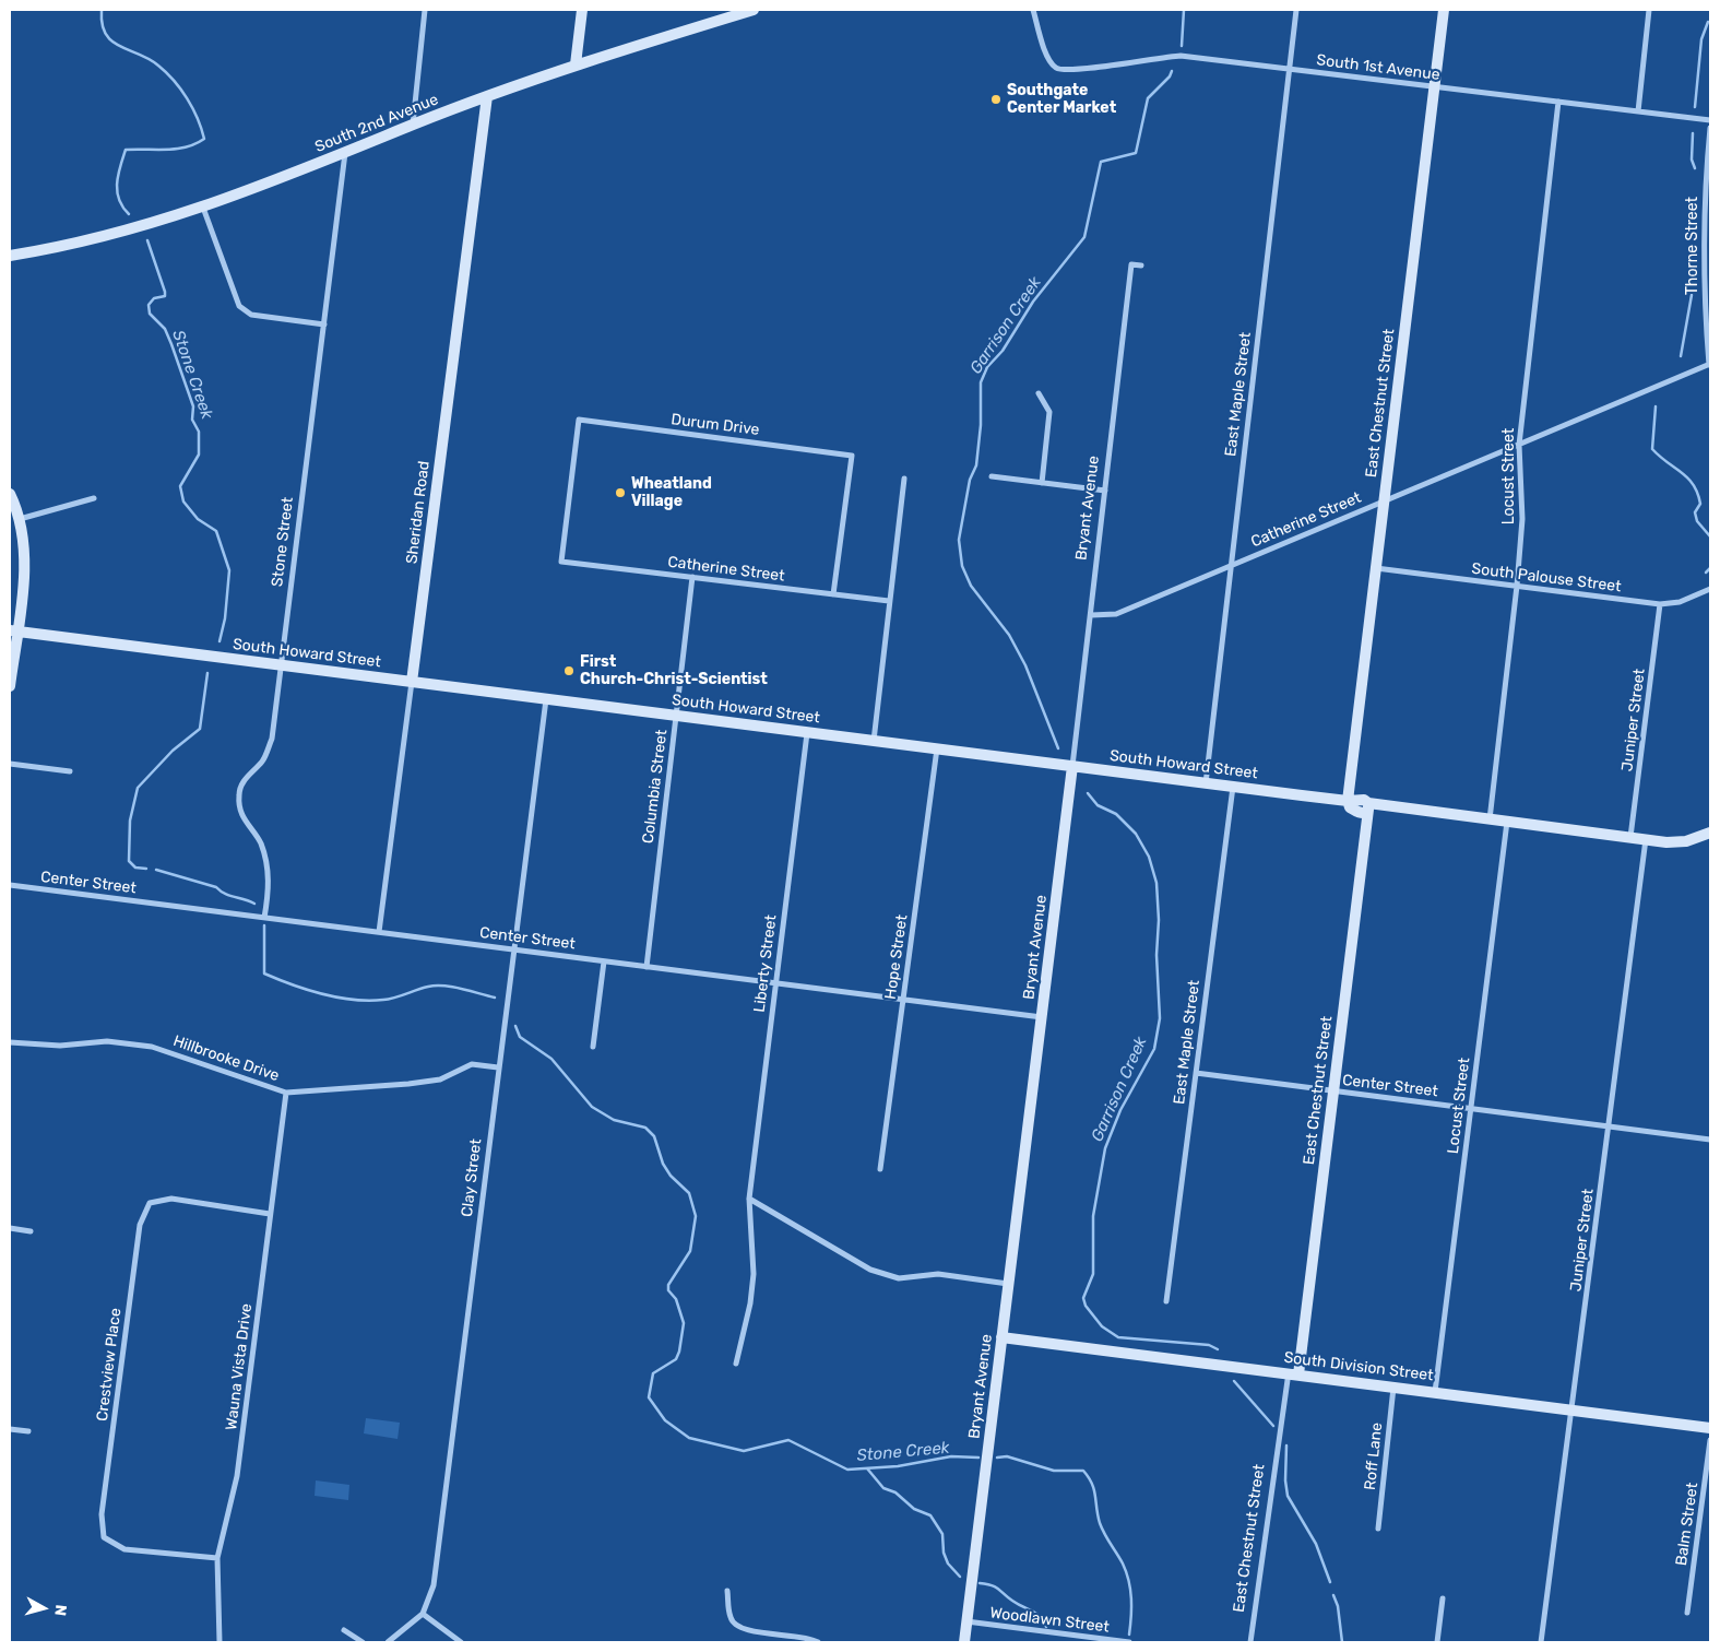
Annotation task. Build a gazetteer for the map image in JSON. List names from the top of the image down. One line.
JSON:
{"streets":{"main road":["South 2nd Avenue","East Chestnut Street","Bryant Avenue","Sheridan Road","South Howard Street","South Division Street"],"street":["South 1st Avenue","Thorne Street","East Maple Street","Durum Drive","Locust Street","Catherine Street","Stone Street","South Palouse Street","Juniper Street","Columbia Street","Center Street","Hope Street","Liberty Street","Hillbrooke Drive","Clay Street","Crestview Place","Wauna Vista Drive","Roff Lane","Balm Street","Woodlawn Street"]},"crossings":[["South 1st Avenue","East Maple Street"],["South 1st Avenue","East Chestnut Street"],["South 1st Avenue","Locust Street"],["South 2nd Avenue","Sheridan Road"],["South 2nd Avenue","Stone Street"],["Thorne Street","Catherine Street"],["East Maple Street","Catherine Street"],["East Maple Street","South Howard Street"],["East Maple Street","Center Street"],["East Chestnut Street","Catherine Street"],["East Chestnut Street","South Palouse Street"],["East Chestnut Street","South Howard Street"],["East Chestnut Street","Center Street"],["East Chestnut Street","South Division Street"],["Durum Drive","Catherine Street"],["Locust Street","Catherine Street"],["Locust Street","South Palouse Street"],["Locust Street","Center Street"],["Locust Street","South Division Street"],["Bryant Avenue","Catherine Street"],["Bryant Avenue","South Howard Street"],["Bryant Avenue","Center Street"],["Bryant Avenue","South Division Street"],["Bryant Avenue","Woodlawn Street"],["Sheridan Road","South Howard Street"],["Sheridan Road","Center Street"],["Catherine Street","Columbia Street"],["Stone Street","South Howard Street"],["Stone Street","Center Street"],["South Palouse Street","Juniper Street"],["South Howard Street","Columbia Street"],["South Howard Street","Hope Street"],["South Howard Street","Liberty Street"],["South Howard Street","Clay Street"],["Juniper Street","Center Street"],["Juniper Street","South Division Street"],["Columbia Street","Center Street"],["Center Street","Hope Street"],["Center Street","Liberty Street"],["Center Street","Clay Street"],["Hillbrooke Drive","Clay Street"],["Hillbrooke Drive","Wauna Vista Drive"],["Crestview Place","Wauna Vista Drive"],["South Division Street","Roff Lane"]],"water":["Garrison Creek","Stone Creek"],"places":["Southgate Center Market","Wheatland Village","First Church-Christ-Scientist"],"north":"right"}
